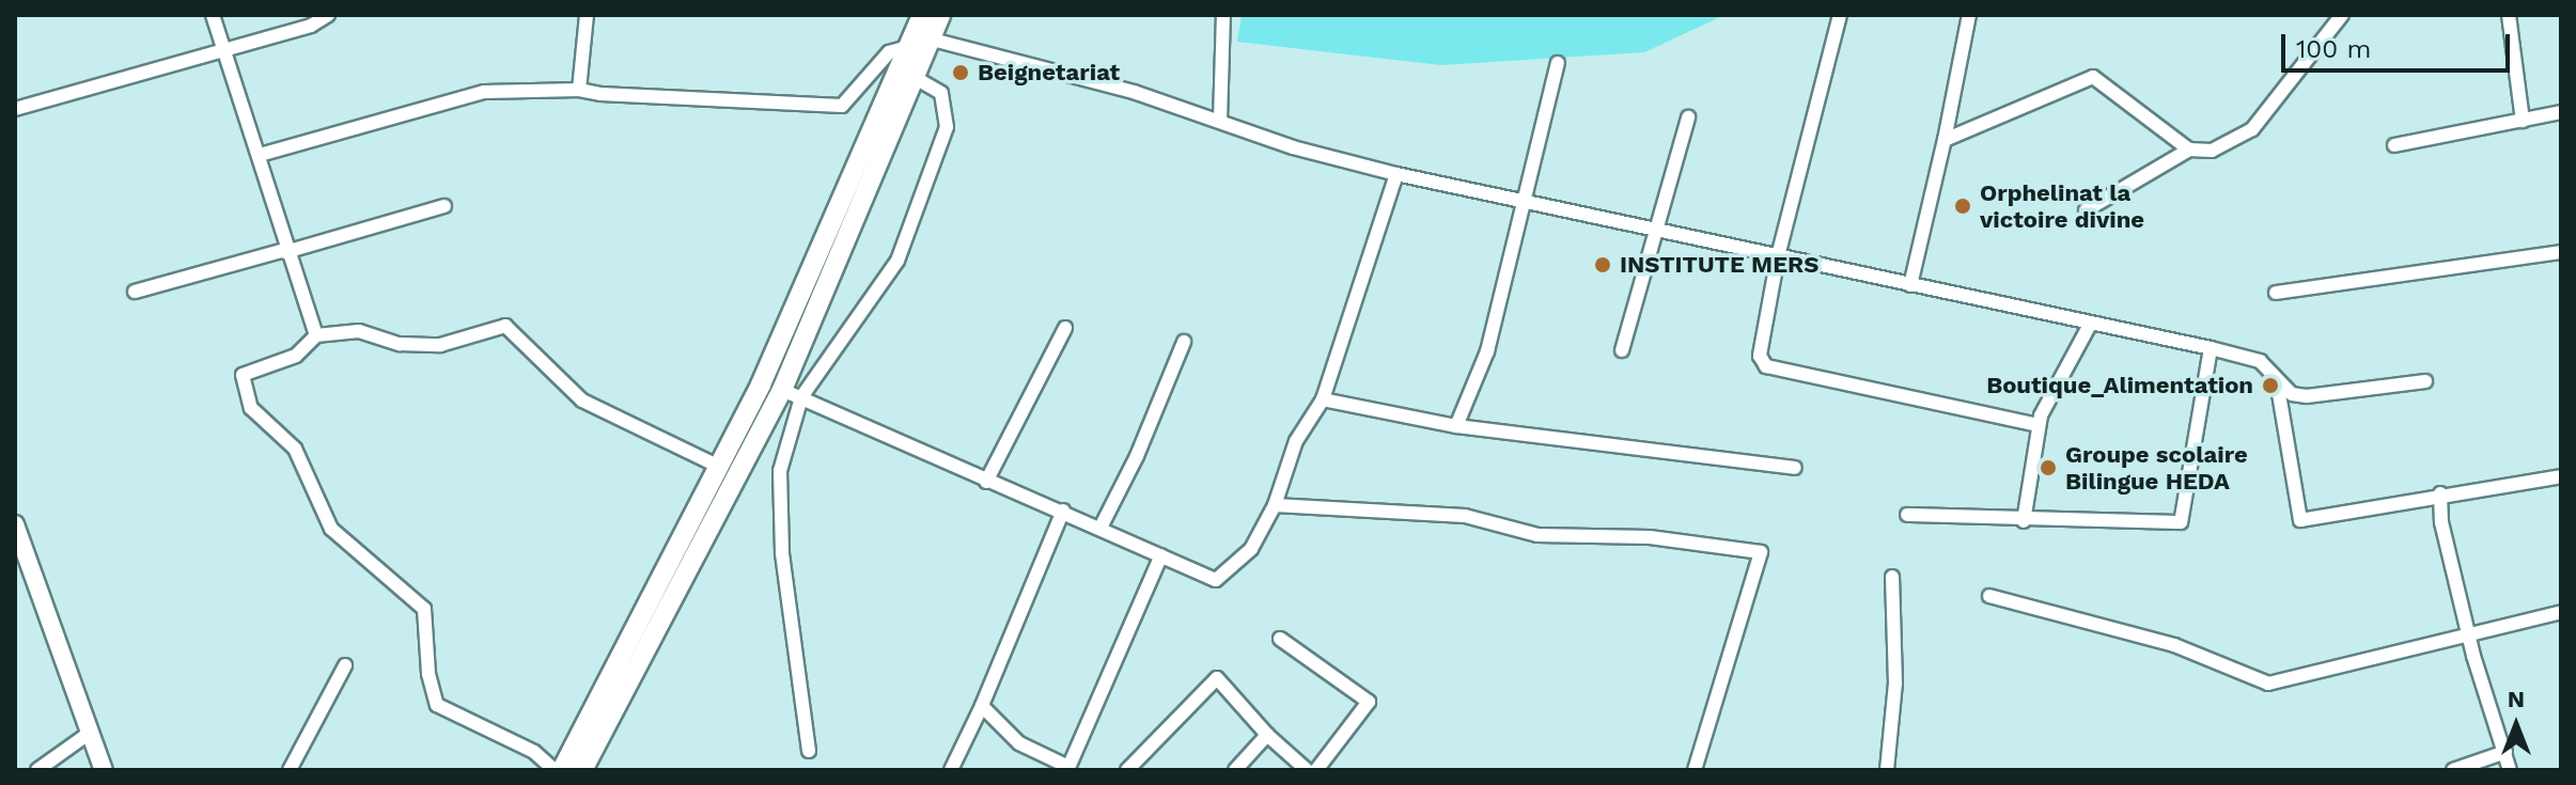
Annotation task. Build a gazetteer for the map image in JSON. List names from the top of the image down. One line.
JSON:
{"places":["Beignetariat","Orphelinat la victoire divine","INSTITUTE MERS","Boutique_Alimentation","Groupe scolaire Bilingue HEDA"],"scale_bar":"100 m","north":"top"}
